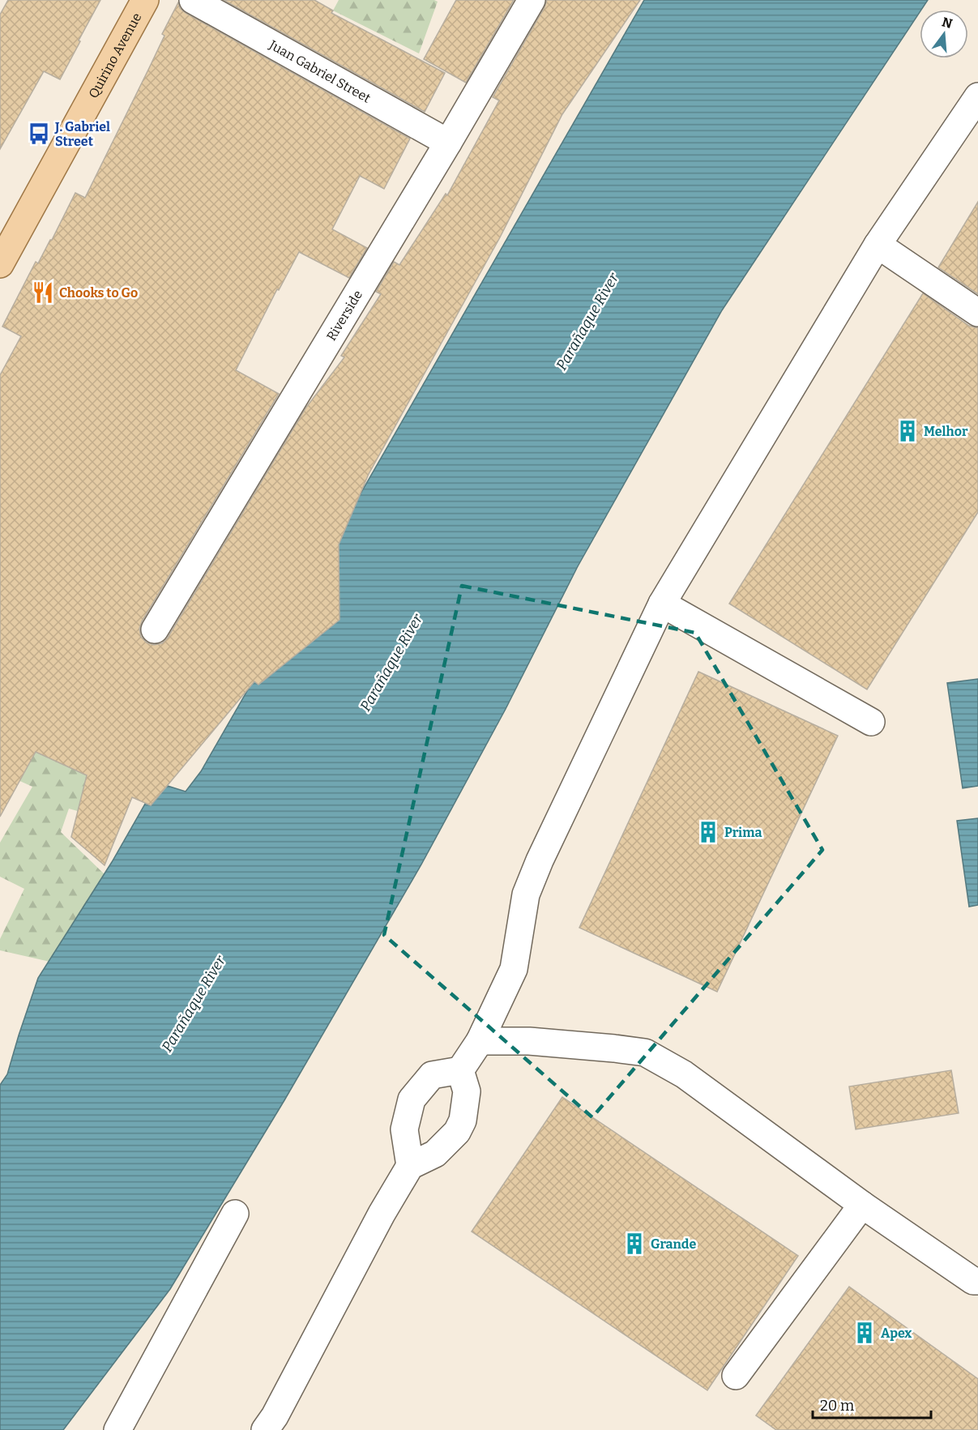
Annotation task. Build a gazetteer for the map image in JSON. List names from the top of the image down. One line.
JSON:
{"streets":{"main road":["Quirino Avenue"],"street":["Juan Gabriel Street","Riverside"]},"crossings":[["Juan Gabriel Street","Riverside"]],"water":["Parañaque River"],"places":{"bus stop":["J. Gabriel Street"],"restaurant":["Chooks to Go"],"building":["Melhor","Prima","Grande","Apex"]},"scale_bar":"20 m","north":"top"}
